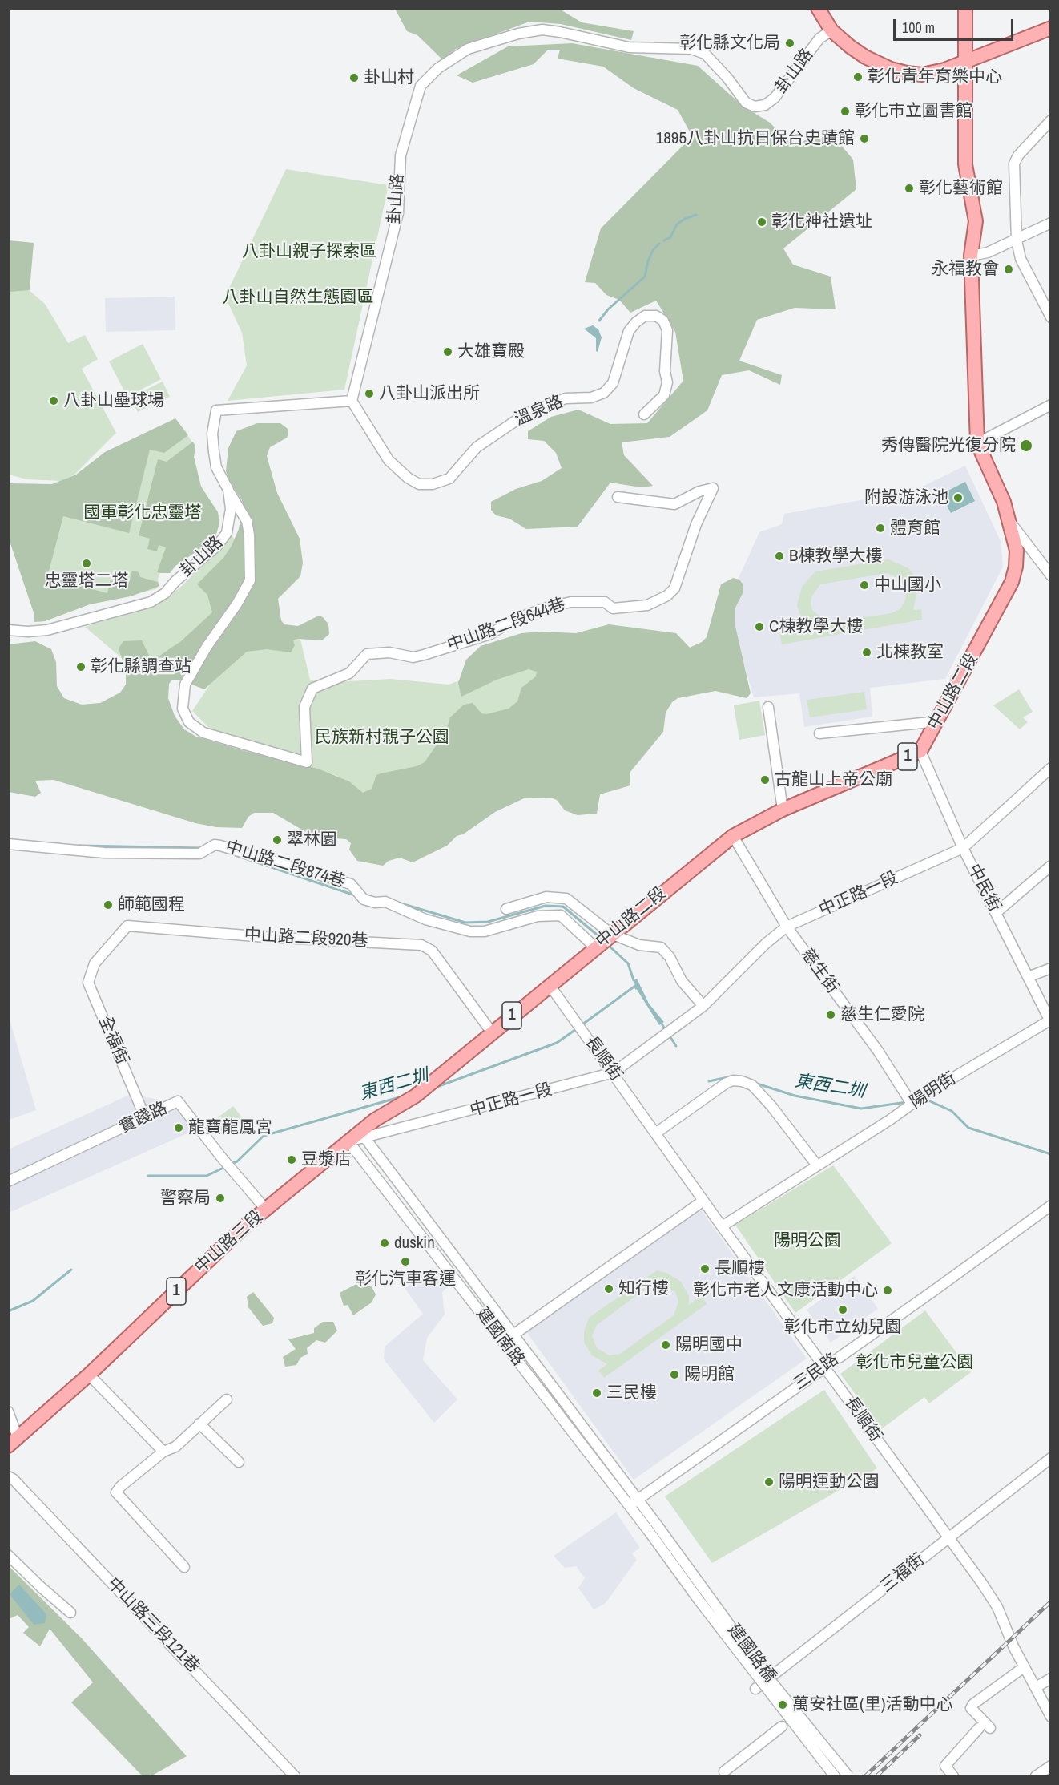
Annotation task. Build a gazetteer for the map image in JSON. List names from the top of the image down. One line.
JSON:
{"streets":{"main road":["中山路二段","1","中山路三段"],"street":["卦山路","溫泉路","中山路二段644巷","中山路二段874巷","中民街","中正路一段","中山路二段920巷","慈生街","全福街","長順街","陽明街","實踐路","建國南路","三民路","三福街","中山路三段121巷","建國路橋"]},"crossings":[["卦山路","溫泉路"],["卦山路","中山路二段644巷"],["中山路二段","中山路二段874巷"],["中山路二段","中民街"],["中山路二段","中正路一段"],["中山路二段","中山路二段920巷"],["中山路二段","慈生街"],["中山路二段","長順街"],["中山路二段","中山路三段"],["中山路二段","建國南路"],["中民街","中正路一段"],["中民街","陽明街"],["中正路一段","慈生街"],["中正路一段","長順街"],["中正路一段","建國南路"],["中山路二段920巷","全福街"],["慈生街","陽明街"],["全福街","實踐路"],["長順街","陽明街"],["長順街","三民路"],["長順街","三福街"],["實踐路","中山路三段"],["中山路三段","建國南路"],["建國南路","三民路"],["建國南路","建國路橋"]],"water":["東西二圳"],"parks":["八卦山親子探索區","八卦山自然生態園區","國軍彰化忠靈塔","民族新村親子公園","陽明公園","彰化市兒童公園"],"places":["彰化縣文化局","彰化青年育樂中心","卦山村","彰化市立圖書館","1895八卦山抗日保台史蹟館","彰化藝術館","彰化神社遺址","永福教會","大雄寶殿","八卦山派出所","八卦山壘球場","秀傳醫院光復分院","附設游泳池","體育館","B棟教學大樓","忠靈塔二塔","中山國小","C棟教學大樓","北棟教室","彰化縣調查站","古龍山上帝公廟","翠林園","師範國程","慈生仁愛院","龍寶龍鳳宮","豆漿店","警察局","duskin","彰化汽車客運","長順樓","知行樓","彰化市老人文康活動中心","彰化市立幼兒園","陽明國中","陽明館","三民樓","陽明運動公園","萬安社區(里)活動中心"],"scale_bar":"100 m"}
